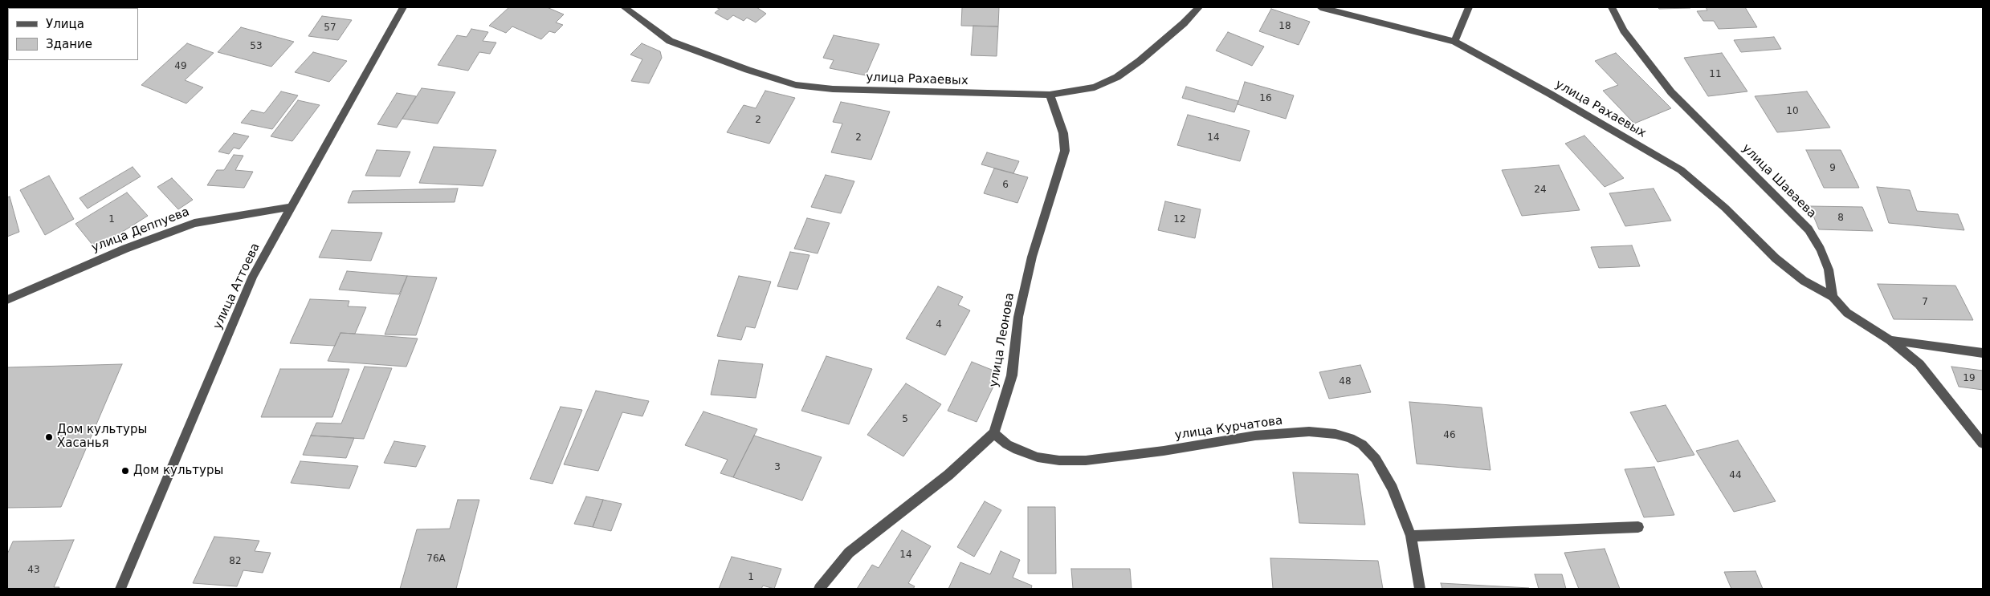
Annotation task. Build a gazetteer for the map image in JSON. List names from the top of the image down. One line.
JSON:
{"streets":{"street":["улица Рахаевых","улица Шаваева","улица Деппуева","улица Аттоева","улица Леонова","улица Курчатова"]},"crossings":[["улица Рахаевых","улица Шаваева"],["улица Рахаевых","улица Леонова"],["улица Деппуева","улица Аттоева"],["улица Леонова","улица Курчатова"]],"places":["Дом культуры Хасанья","Дом культуры"],"house_numbers":["18","57","53","49","11","16","10","2","2","14","9","6","24","8","1","12","7","4","19","48","5","46","3","44","14","76А","82","43","1"],"legend":["Улица","Здание"]}
